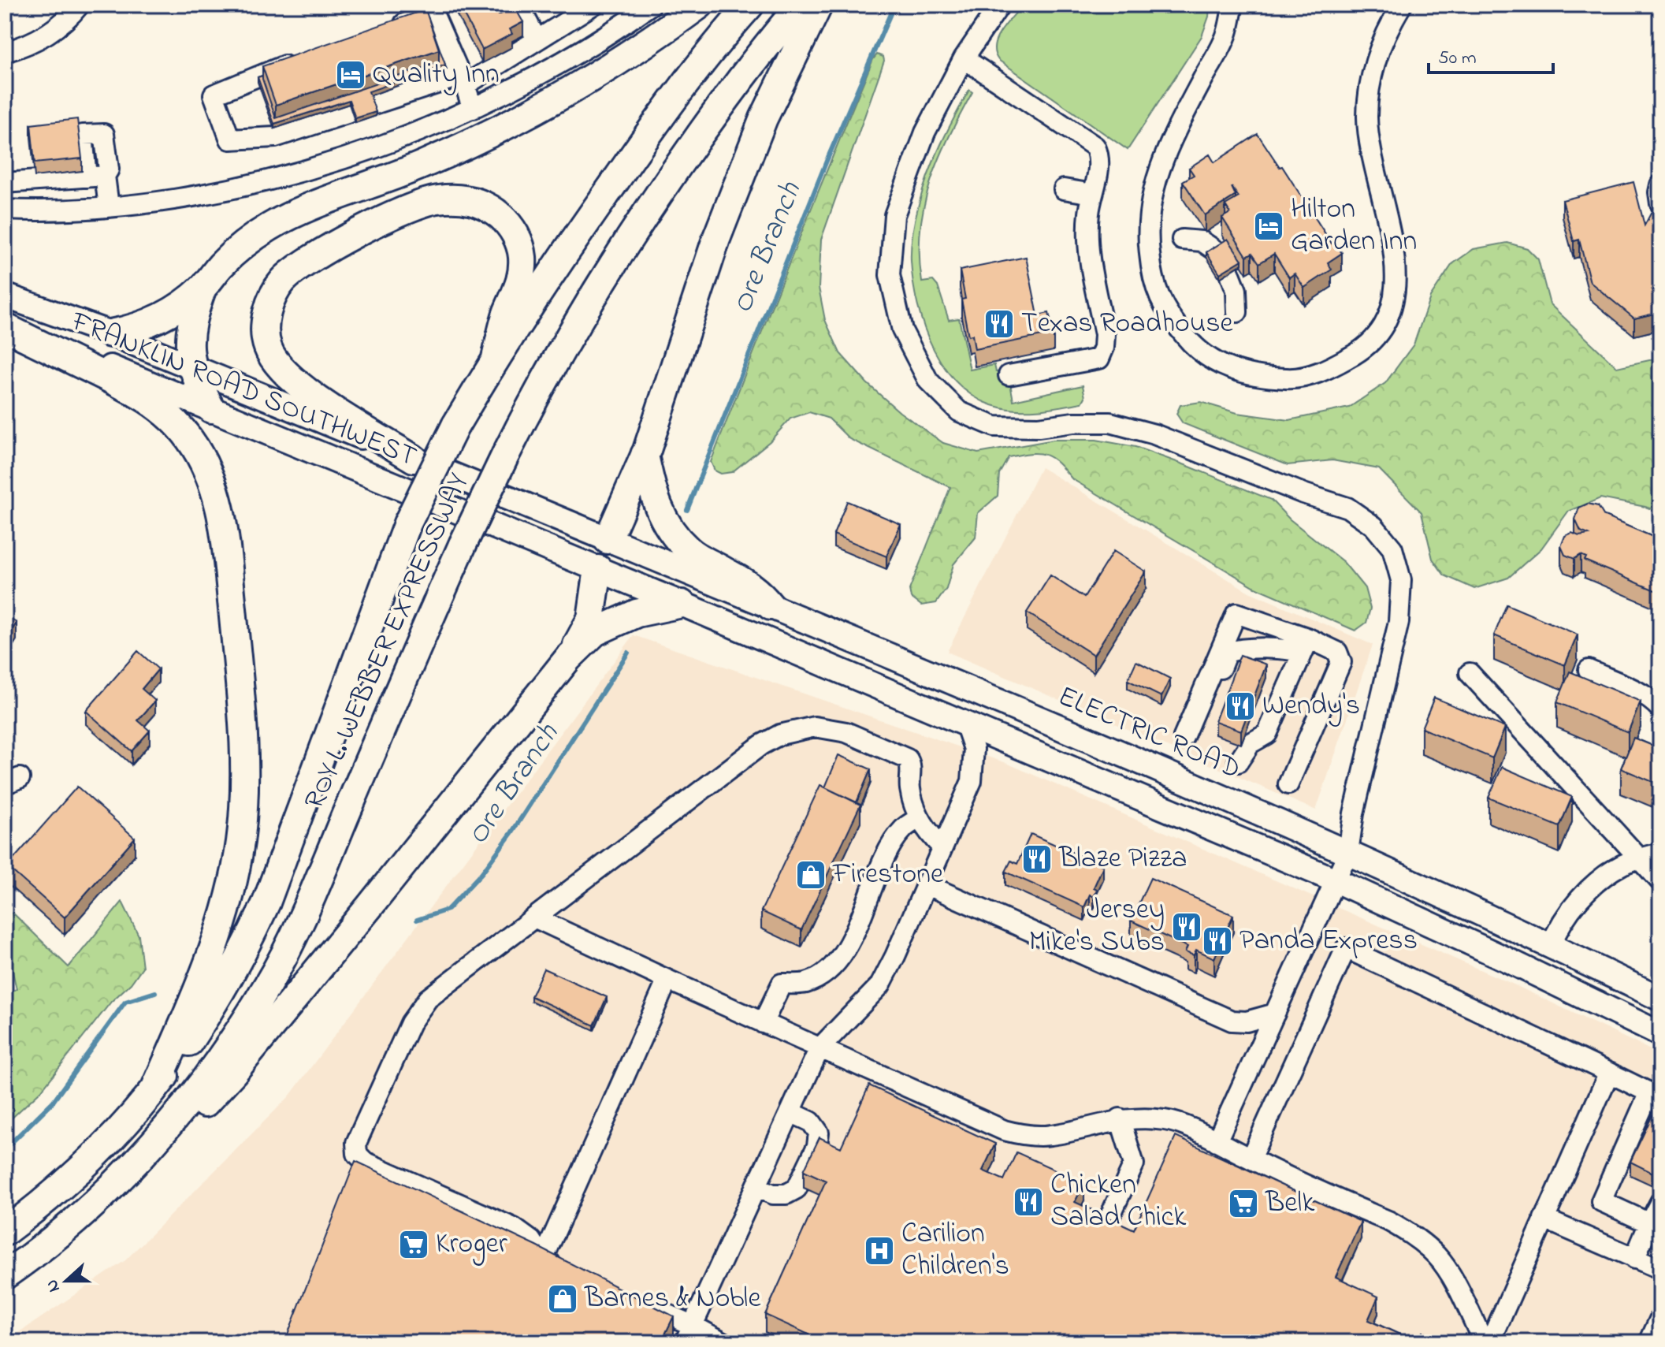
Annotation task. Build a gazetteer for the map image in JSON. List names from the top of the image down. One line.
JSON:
{"streets":{"highway":["ROY L. WEBBER EXPRESSWAY"],"main road":["FRANKLIN ROAD SOUTHWEST","ELECTRIC ROAD"]},"crossings":[["FRANKLIN ROAD SOUTHWEST","ELECTRIC ROAD"]],"water":["Ore Branch"],"places":{"hotel":["Quality Inn","Hilton Garden Inn"],"restaurant":["Texas Roadhouse","Wendy's","Blaze Pizza","Jersey Mike's Subs","Panda Express","Chicken Salad Chick"],"shop":["Firestone","Barnes & Noble"],"supermarket":["Belk","Kroger"],"hospital":["Carilion Children's"]},"scale_bar":"50 m","north":"left"}
